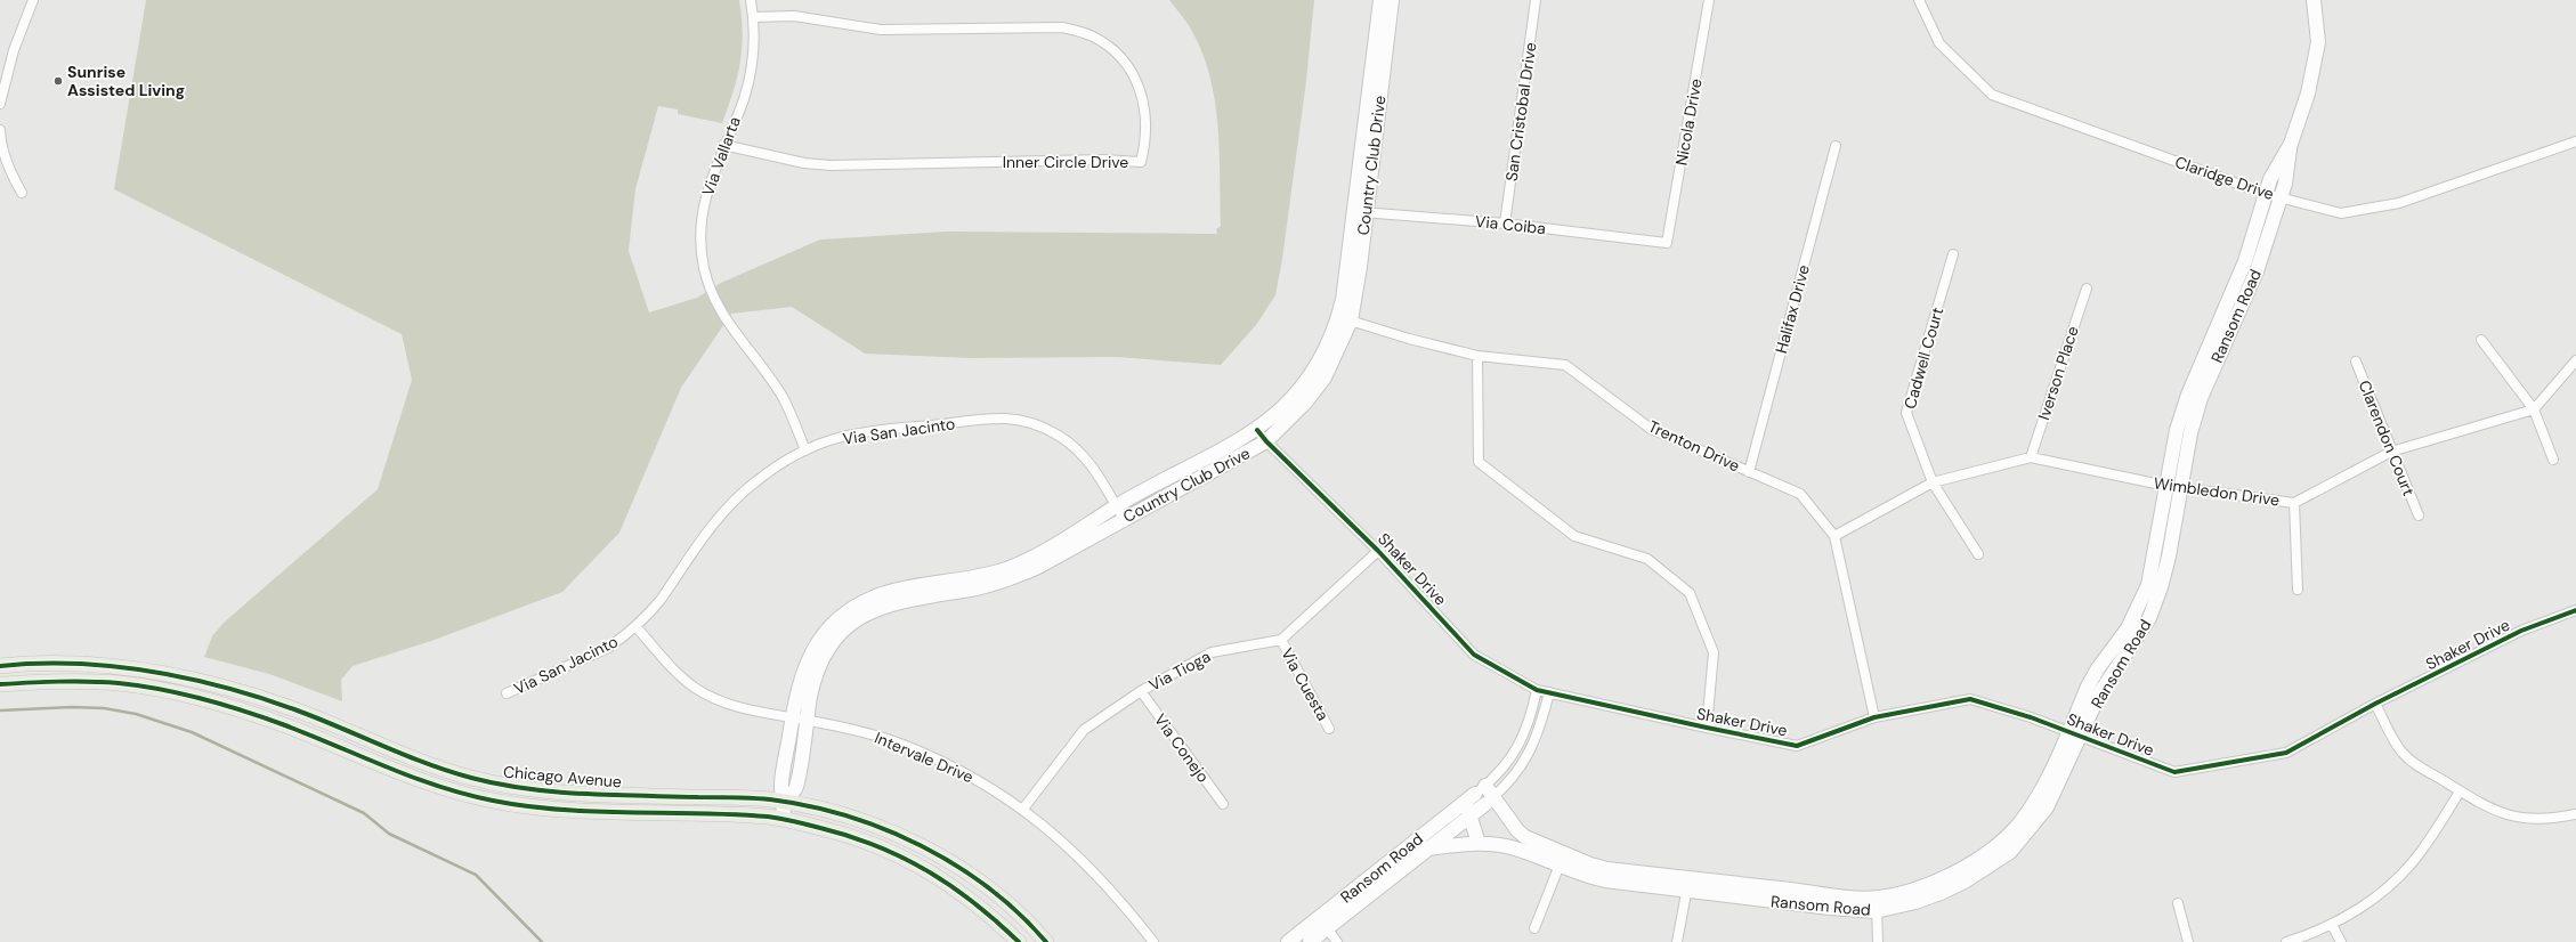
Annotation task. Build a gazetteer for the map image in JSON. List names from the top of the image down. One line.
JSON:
{"streets":{"main road":["Chicago Avenue"],"street":["San Cristobal Drive","Nicola Drive","Via Vallarta","Inner Circle Drive","Country Club Drive","Claridge Drive","Via Coiba","Halifax Drive","Ransom Road","Cadwell Court","Iverson Place","Via San Jacinto","Clarendon Court","Trenton Drive","Wimbledon Drive","Shaker Drive","Via Tioga","Via Cuesta","Via Conejo","Intervale Drive"]},"crossings":[["San Cristobal Drive","Via Coiba"],["Nicola Drive","Via Coiba"],["Via Vallarta","Inner Circle Drive"],["Via Vallarta","Via San Jacinto"],["Country Club Drive","Via Coiba"],["Country Club Drive","Via San Jacinto"],["Country Club Drive","Trenton Drive"],["Country Club Drive","Shaker Drive"],["Country Club Drive","Intervale Drive"],["Country Club Drive","Chicago Avenue"],["Claridge Drive","Ransom Road"],["Halifax Drive","Trenton Drive"],["Ransom Road","Wimbledon Drive"],["Ransom Road","Shaker Drive"],["Cadwell Court","Wimbledon Drive"],["Iverson Place","Wimbledon Drive"],["Via San Jacinto","Intervale Drive"],["Clarendon Court","Wimbledon Drive"],["Trenton Drive","Wimbledon Drive"],["Trenton Drive","Shaker Drive"],["Via Tioga","Via Cuesta"],["Via Tioga","Via Conejo"],["Via Tioga","Intervale Drive"]],"places":["Sunrise Assisted Living"]}
